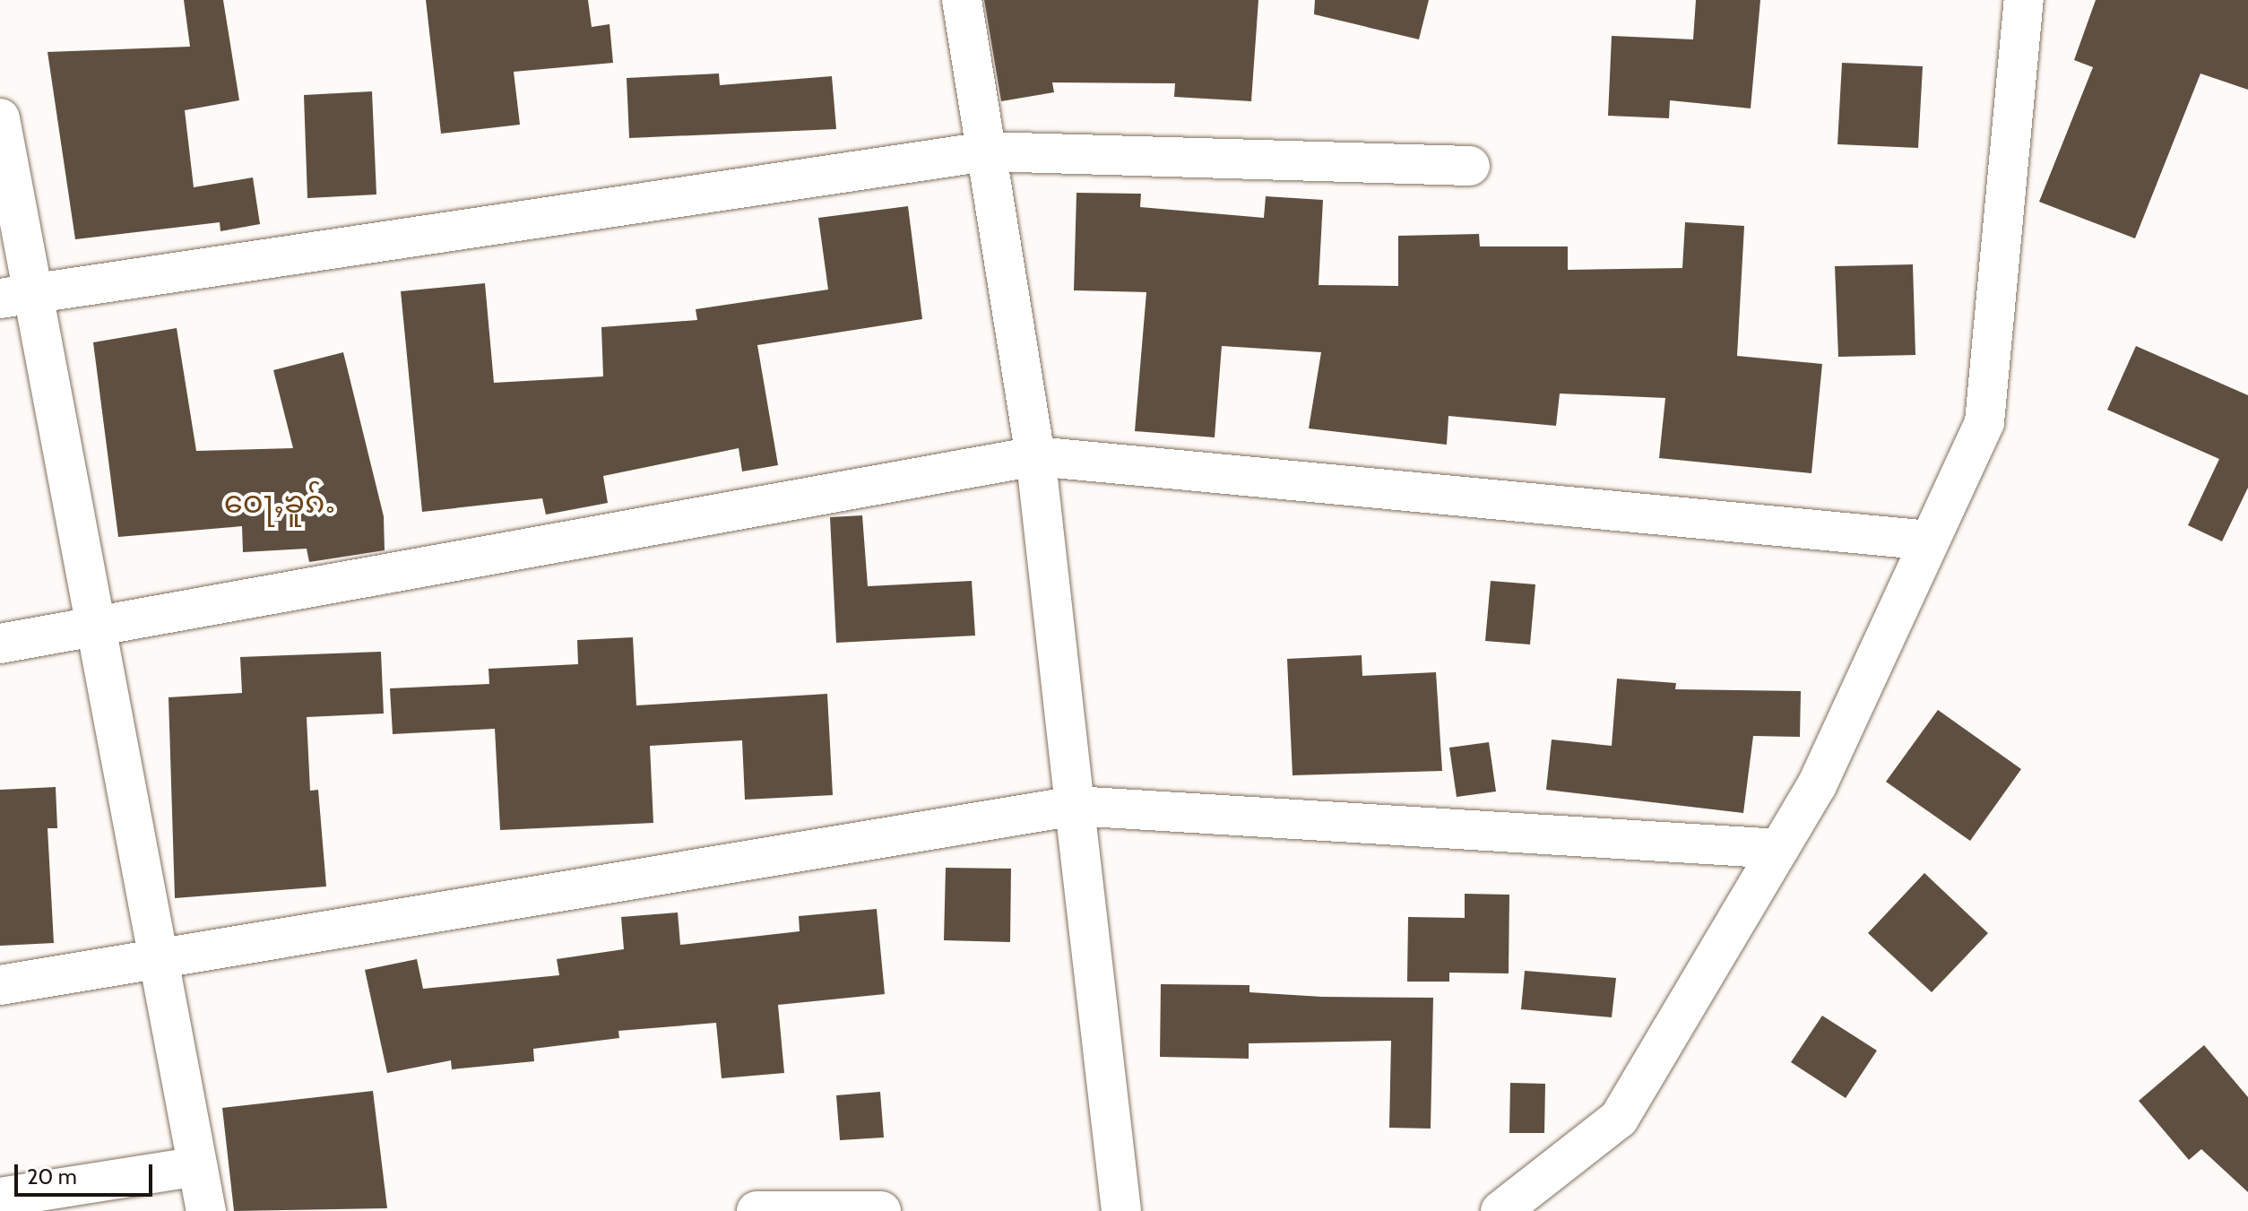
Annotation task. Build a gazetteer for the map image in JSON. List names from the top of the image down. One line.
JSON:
{"districts":["ဝေႃႇၶူၵ်ႉ"],"scale_bar":"20 m"}
